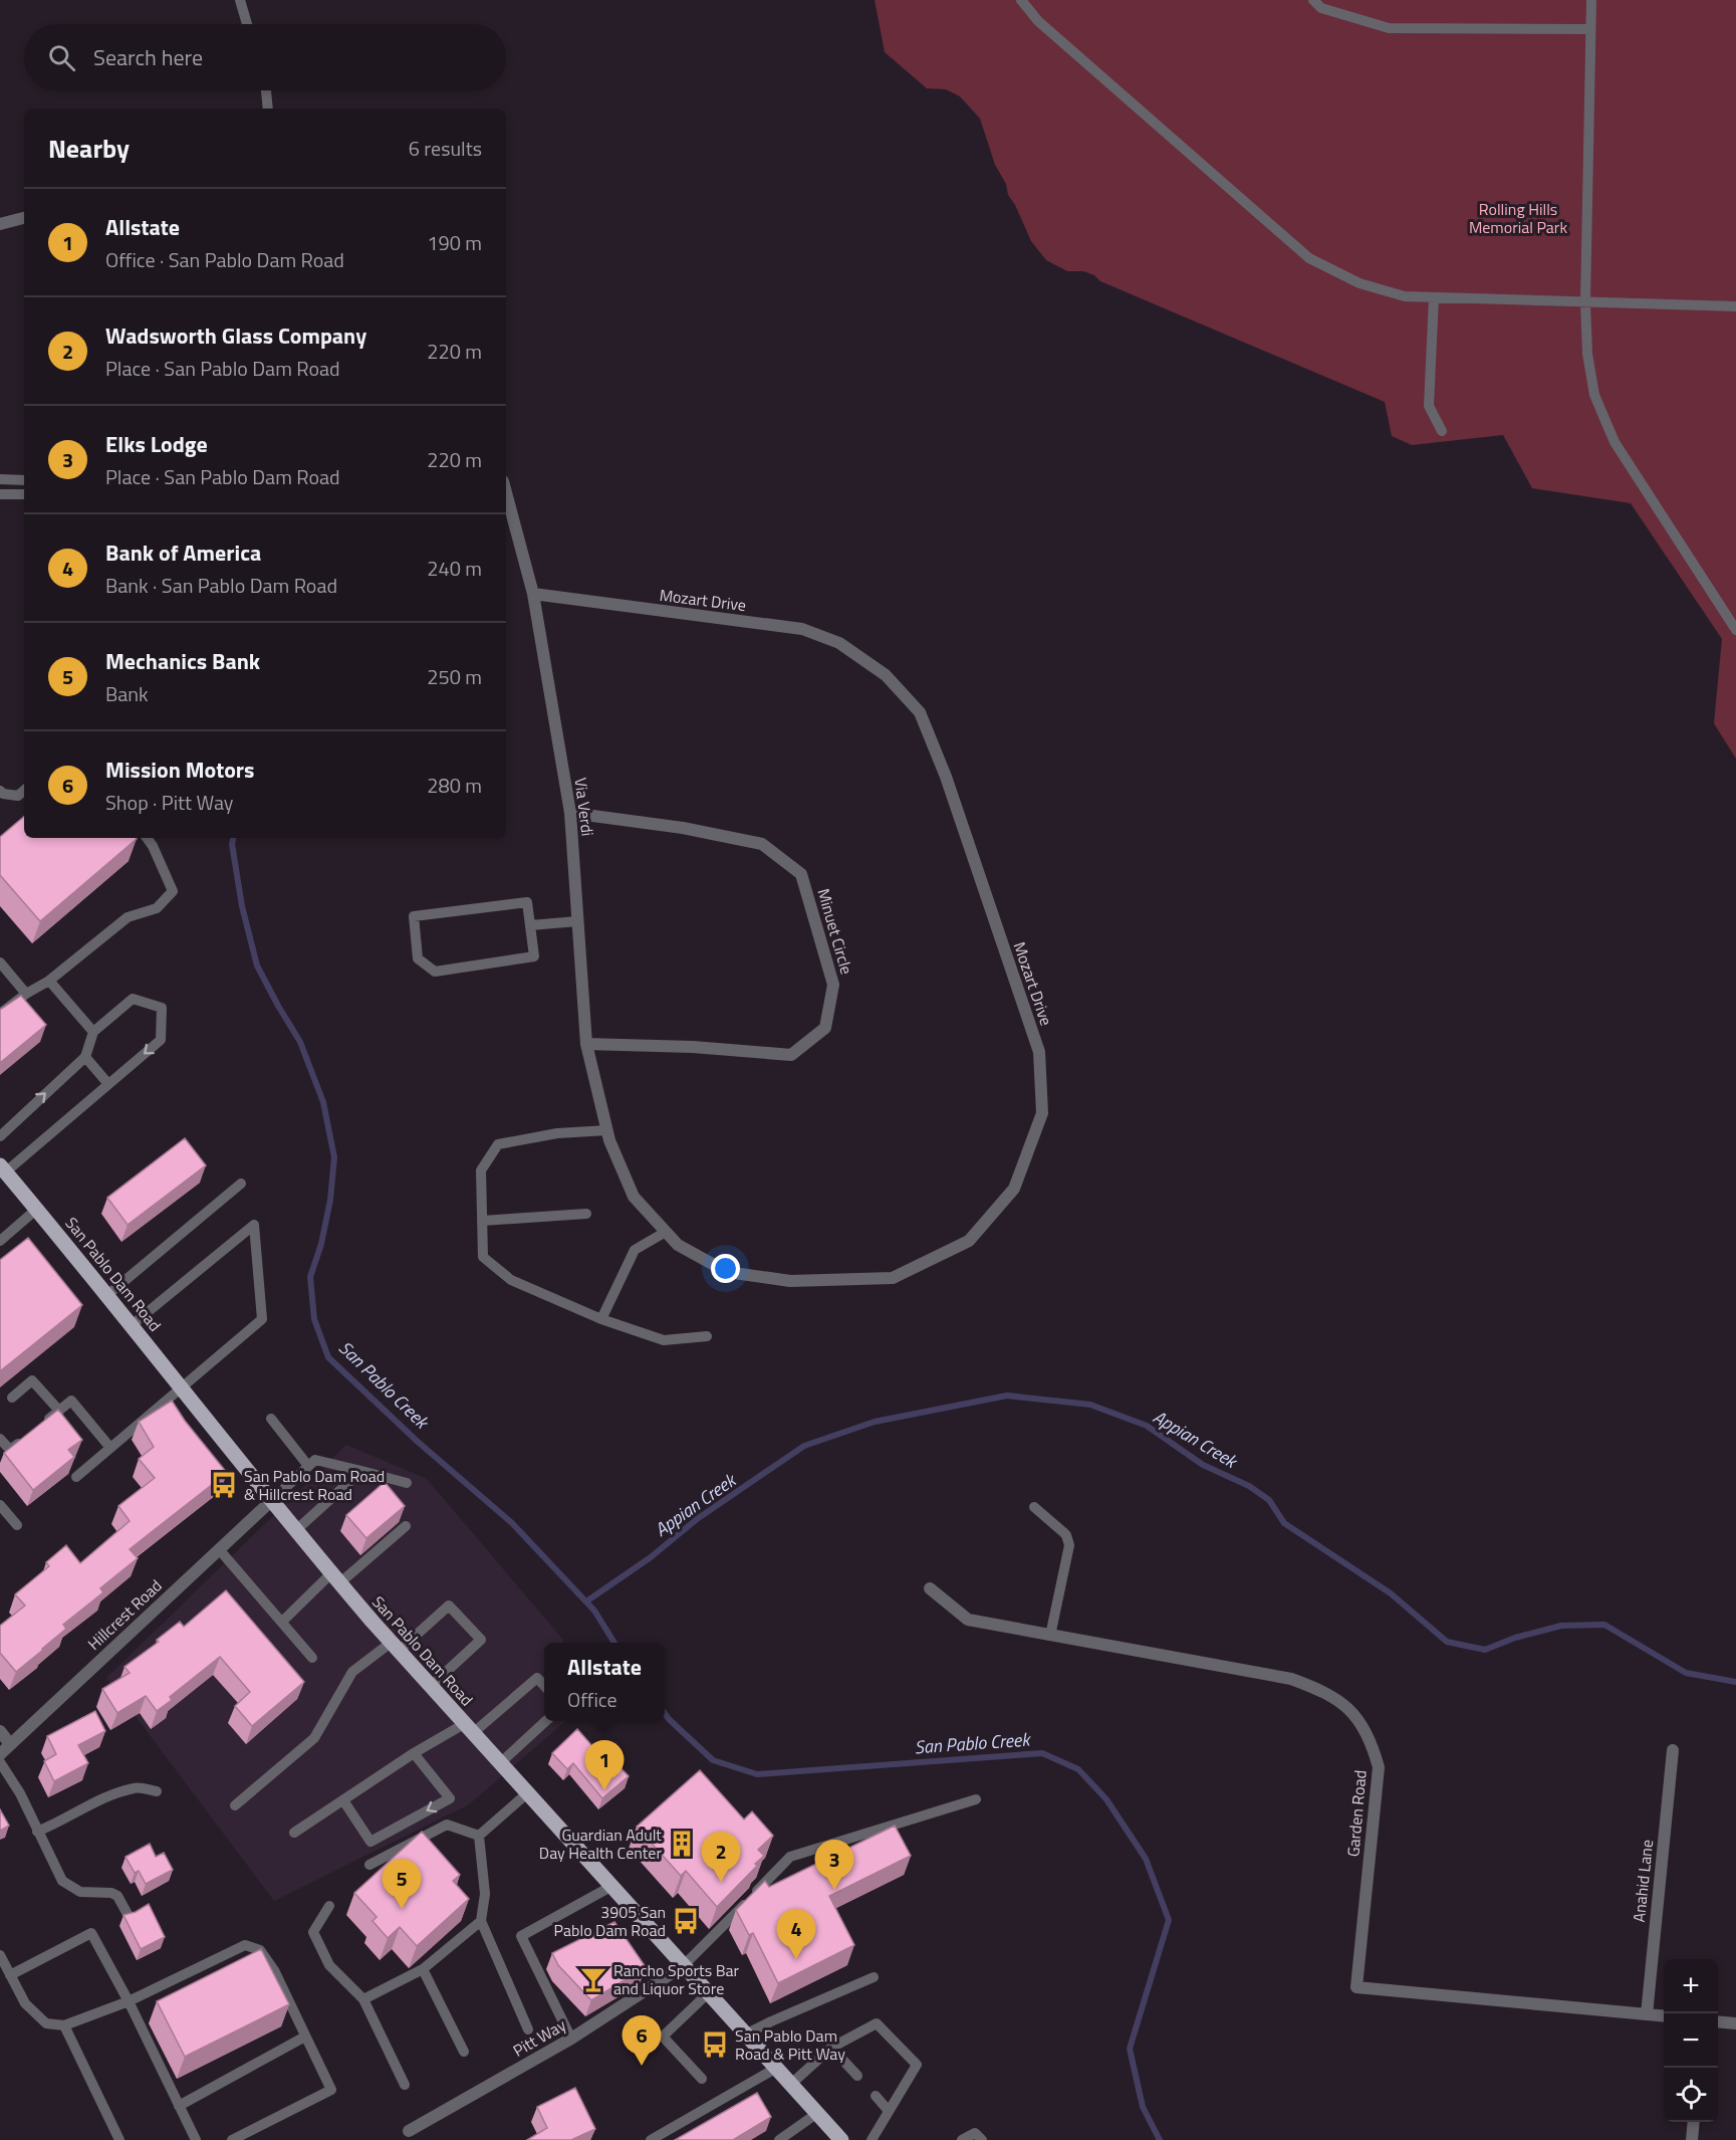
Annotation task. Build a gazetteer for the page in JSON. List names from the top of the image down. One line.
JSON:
{"streets":{"main road":["San Pablo Dam Road"],"street":["Mozart Drive","Via Verdi","Minuet Circle","Hillcrest Road","Garden Road","Anahid Lane","Pitt Way"]},"crossings":[["Mozart Drive","Via Verdi"],["Via Verdi","Minuet Circle"],["San Pablo Dam Road","Hillcrest Road"],["San Pablo Dam Road","Pitt Way"],["Garden Road","Anahid Lane"]],"water":["San Pablo Creek","Appian Creek"],"parks":["Rolling Hills Memorial Park"],"places":{"bus stop":["San Pablo Dam Road & Hillcrest Road","3905 San Pablo Dam Road","San Pablo Dam Road & Pitt Way"],"building":["Guardian Adult Day Health Center"],"bar":["Rancho Sports Bar and Liquor Store"]},"page":{"search":"Search here","heading":["Nearby","6 results"],"list":[{"mark":"1","name":"Allstate","note":"Office · San Pablo Dam Road","value":"190 m"},{"mark":"2","name":"Wadsworth Glass Company","note":"Place · San Pablo Dam Road","value":"220 m"},{"mark":"3","name":"Elks Lodge","note":"Place · San Pablo Dam Road","value":"220 m"},{"mark":"4","name":"Bank of America","note":"Bank · San Pablo Dam Road","value":"240 m"},{"mark":"5","name":"Mechanics Bank","note":"Bank","value":"250 m"},{"mark":"6","name":"Mission Motors","note":"Shop · Pitt Way","value":"280 m"}],"popup":["Allstate","Office"],"pins":["1","2","3","5","4","6"],"map_buttons":["+","−"]}}
